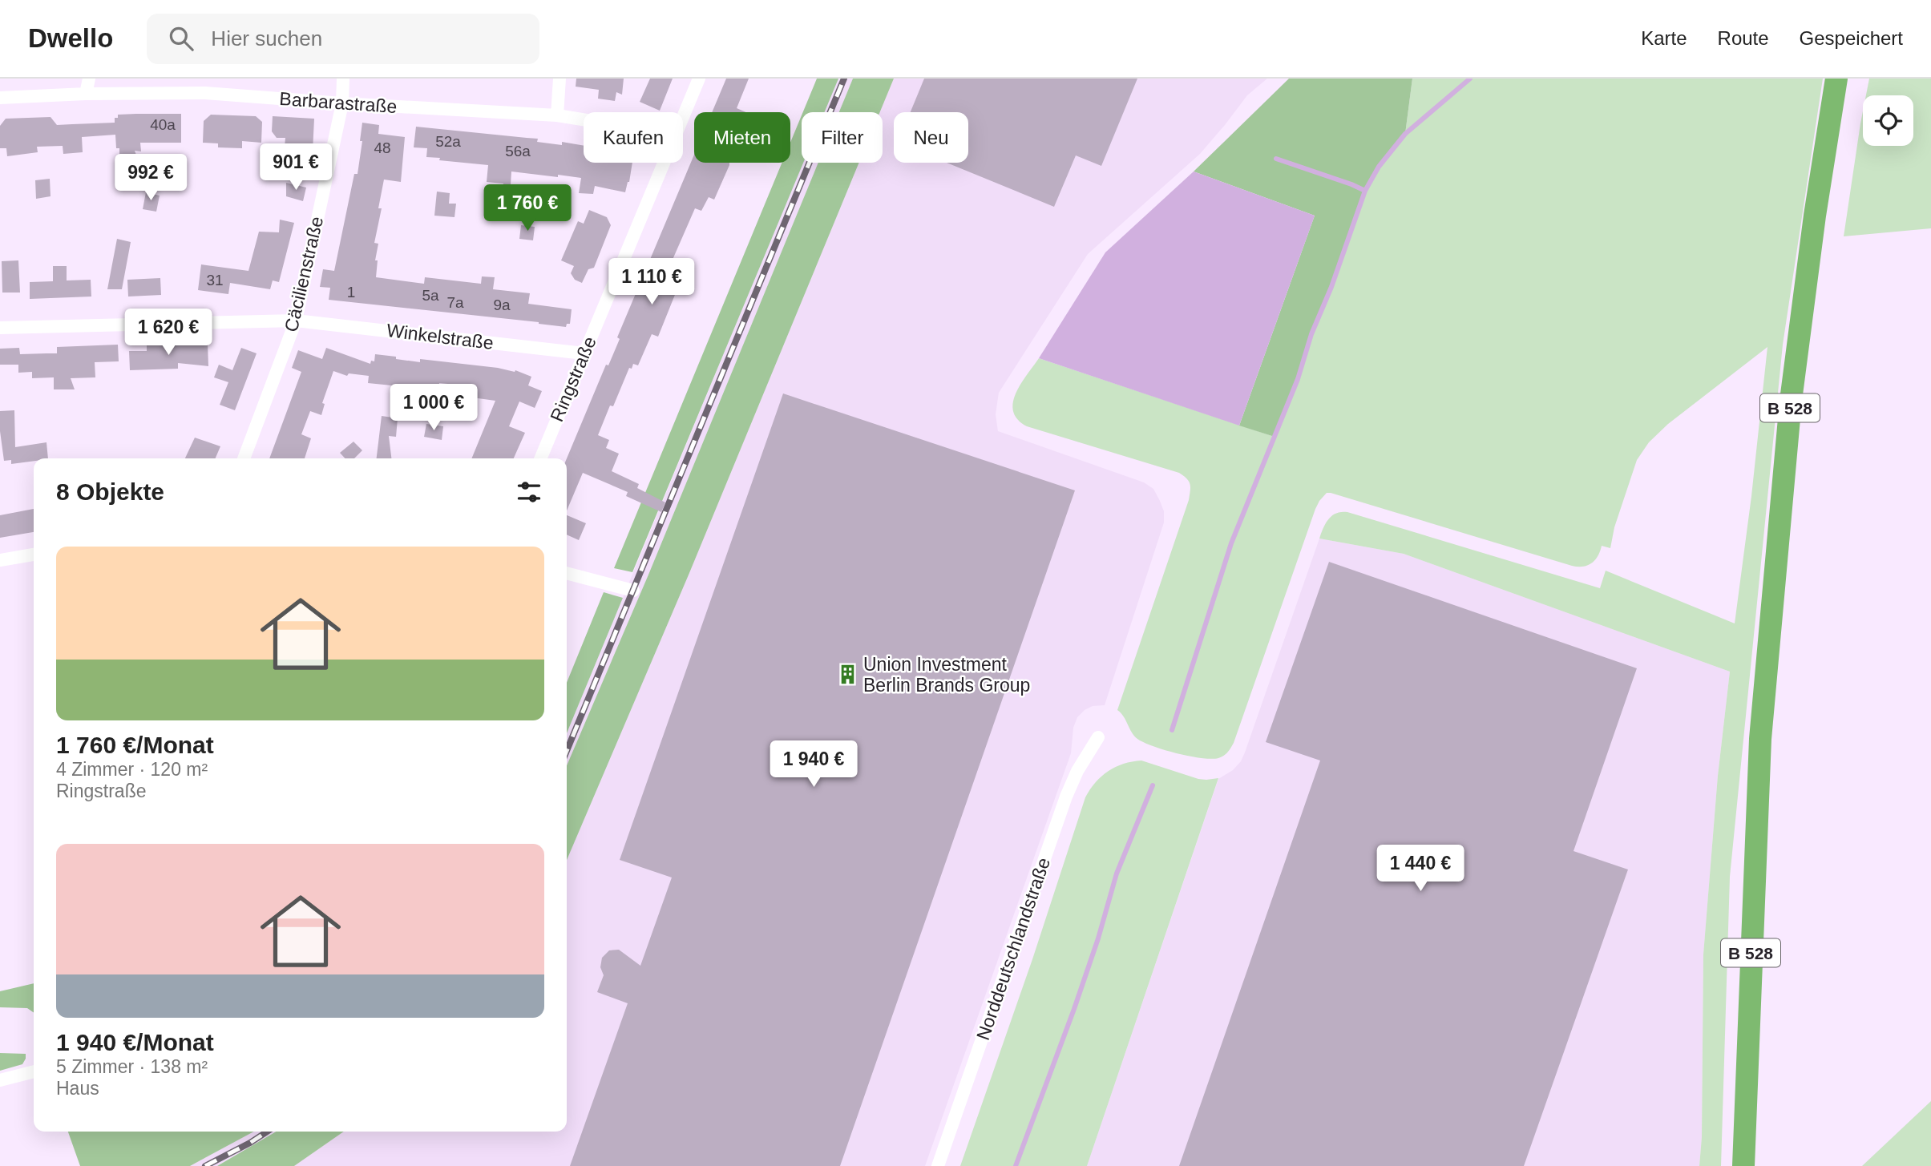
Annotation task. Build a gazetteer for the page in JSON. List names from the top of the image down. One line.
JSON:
{"streets":{"highway":["B 528"],"street":["Barbarastraße","Cäcilienstraße","Winkelstraße","Ringstraße","Norddeutschlandstraße"]},"crossings":[["Barbarastraße","Cäcilienstraße"],["Cäcilienstraße","Winkelstraße"],["Winkelstraße","Ringstraße"]],"places":{"building":["Union Investment Berlin Brands Group"]},"house_numbers":["40a","52a","48","56a","31","1","5a","7a","9a"],"page":{"header":"Dwello","search":"Hier suchen","nav":["Karte","Route","Gespeichert"],"chip":["Kaufen","Mieten","Filter","Neu"],"price":["901 €","992 €","1 760 €","1 110 €","1 620 €","1 000 €","1 940 €","1 440 €"],"heading":"8 Objekte","list":[{"name":"1 760 €/Monat","note":"4 Zimmer · 120 m² · Ringstraße"},{"name":"1 940 €/Monat","note":"5 Zimmer · 138 m² · Haus"}]}}
